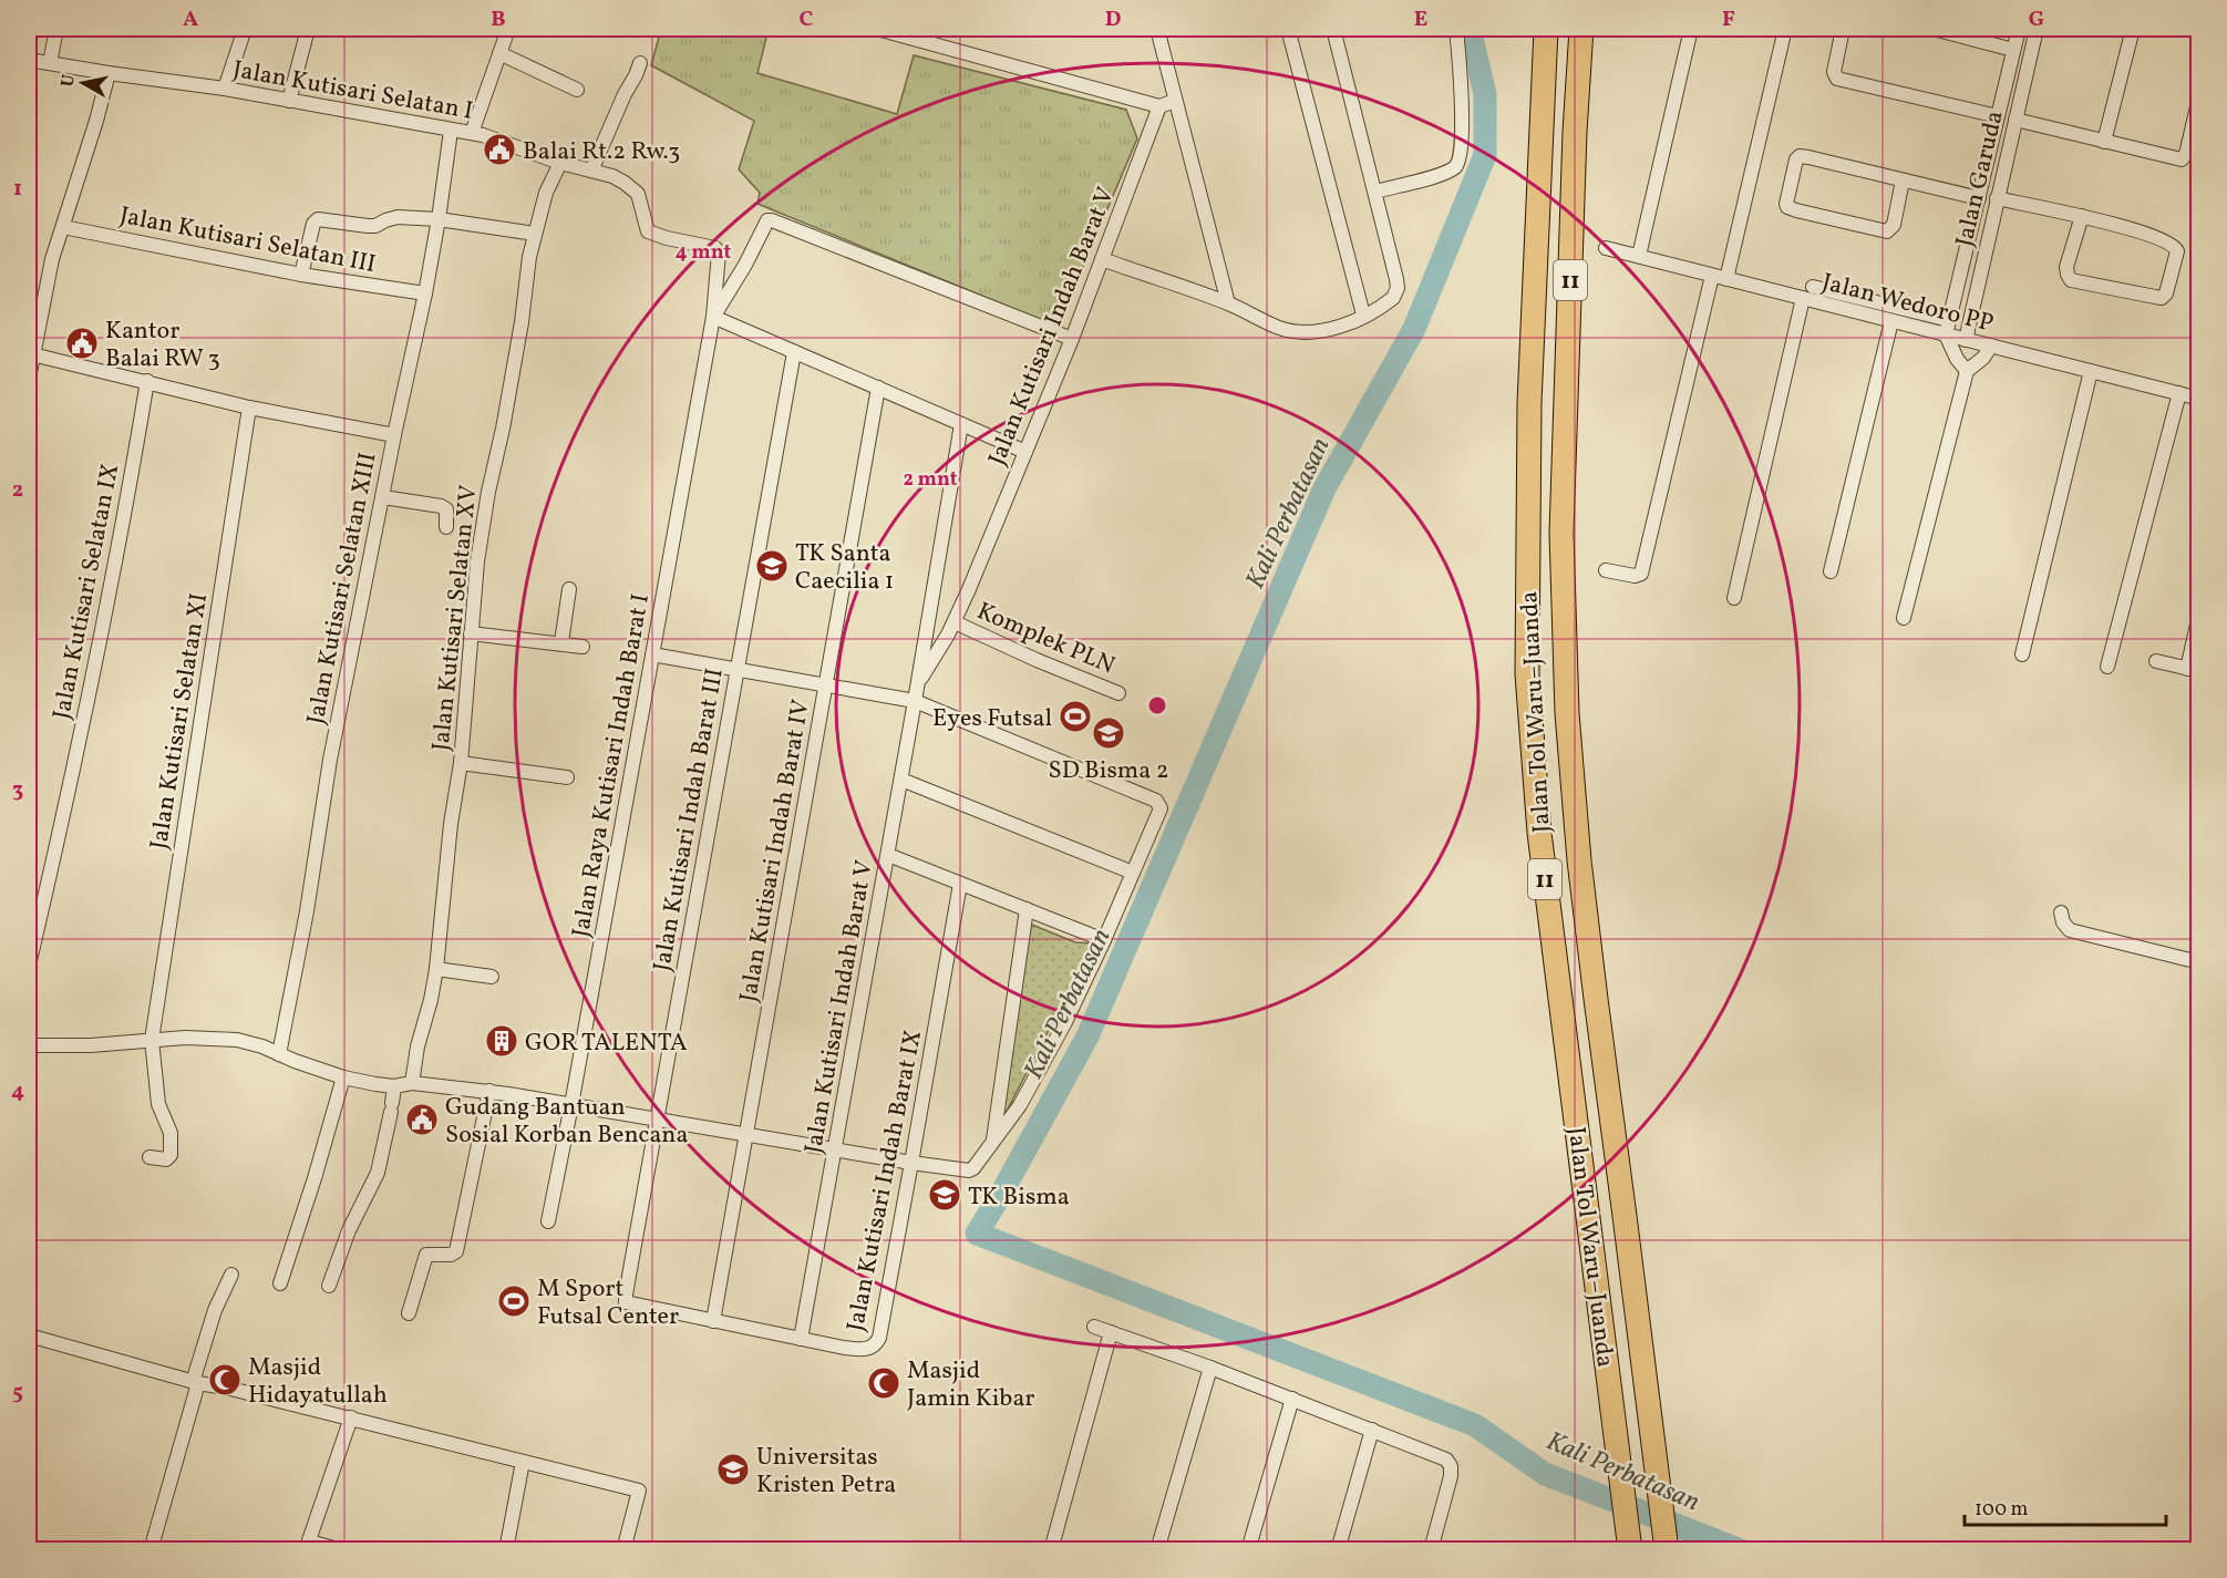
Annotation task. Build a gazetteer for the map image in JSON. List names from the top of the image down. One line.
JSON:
{"streets":{"highway":["11","Jalan Tol Waru–Juanda"],"street":["Jalan Kutisari Selatan I","Jalan Garuda","Jalan Kutisari Selatan III","Jalan Wedoro PP","Jalan Kutisari Indah Barat V","Jalan Kutisari Selatan XIII","Jalan Kutisari Selatan IX","Jalan Kutisari Selatan XV","Komplek PLN","Jalan Kutisari Selatan XI","Jalan Raya Kutisari Indah Barat I","Jalan Kutisari Indah Barat III","Jalan Kutisari Indah Barat IV","Jalan Kutisari Indah Barat IX"]},"crossings":[["Jalan Kutisari Selatan I","Jalan Kutisari Selatan XIII"],["Jalan Kutisari Selatan I","Jalan Kutisari Selatan XV"],["Jalan Kutisari Selatan I","Jalan Raya Kutisari Indah Barat I"],["Jalan Garuda","Jalan Wedoro PP"],["Jalan Kutisari Selatan III","Jalan Kutisari Selatan XIII"],["Jalan Kutisari Indah Barat V","Komplek PLN"],["Jalan Kutisari Indah Barat V","Jalan Kutisari Indah Barat IX"],["Jalan Kutisari Indah Barat III","Jalan Kutisari Indah Barat IX"],["Jalan Kutisari Indah Barat IV","Jalan Kutisari Indah Barat IX"]],"water":["Kali Perbatasan"],"places":{"public building":["Balai Rt.2 Rw.3","Kantor Balai RW 3","Gudang Bantuan Sosial Korban Bencana"],"school or university":["TK Santa Caecilia 1","SD Bisma 2","TK Bisma","Universitas Kristen Petra"],"sports":["Eyes Futsal","M Sport Futsal Center"],"building":["GOR TALENTA"],"mosque":["Masjid Hidayatullah","Masjid Jamin Kibar"]},"scale_bar":"100 m","north":"left","grid":{"columns":["A","B","C","D","E","F","G"],"rows":["1","2","3","4","5"]},"rings":["4 mnt","2 mnt"]}
